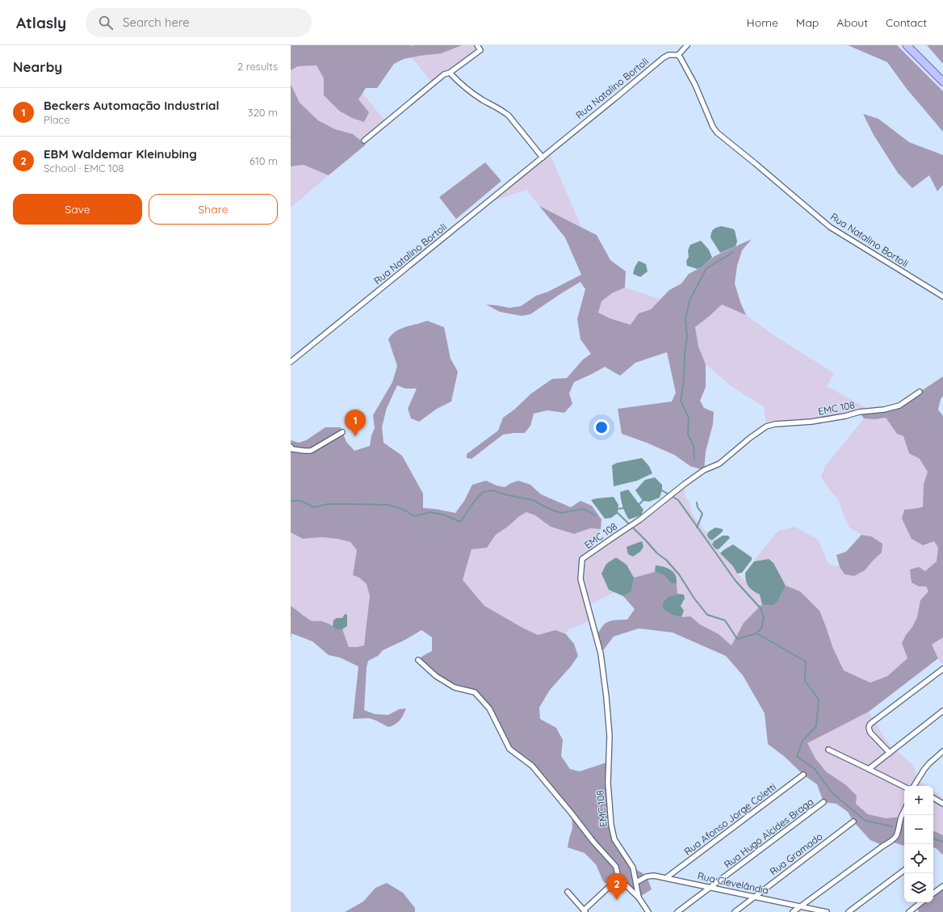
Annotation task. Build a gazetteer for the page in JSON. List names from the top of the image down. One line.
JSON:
{"streets":{"street":["Rua Natalino Bortoli","EMC 108","Rua Afonso Jorge Coletti","Rua Hugo Alcides Braga","Rua Gramado","Rua Clevelândia"]},"crossings":[["EMC 108","Rua Clevelândia"],["Rua Afonso Jorge Coletti","Rua Clevelândia"],["Rua Hugo Alcides Braga","Rua Clevelândia"],["Rua Gramado","Rua Clevelândia"]],"page":{"header":"Atlasly","search":"Search here","nav":["Home","Map","About","Contact"],"heading":["Nearby","2 results"],"list":[{"mark":"1","name":"Beckers Automação Industrial","note":"Place","value":"320 m"},{"mark":"2","name":"EBM Waldemar Kleinubing","note":"School · EMC 108","value":"610 m"}],"buttons":["Save","Share"],"pins":["1","2"],"map_buttons":["+","−"]}}
